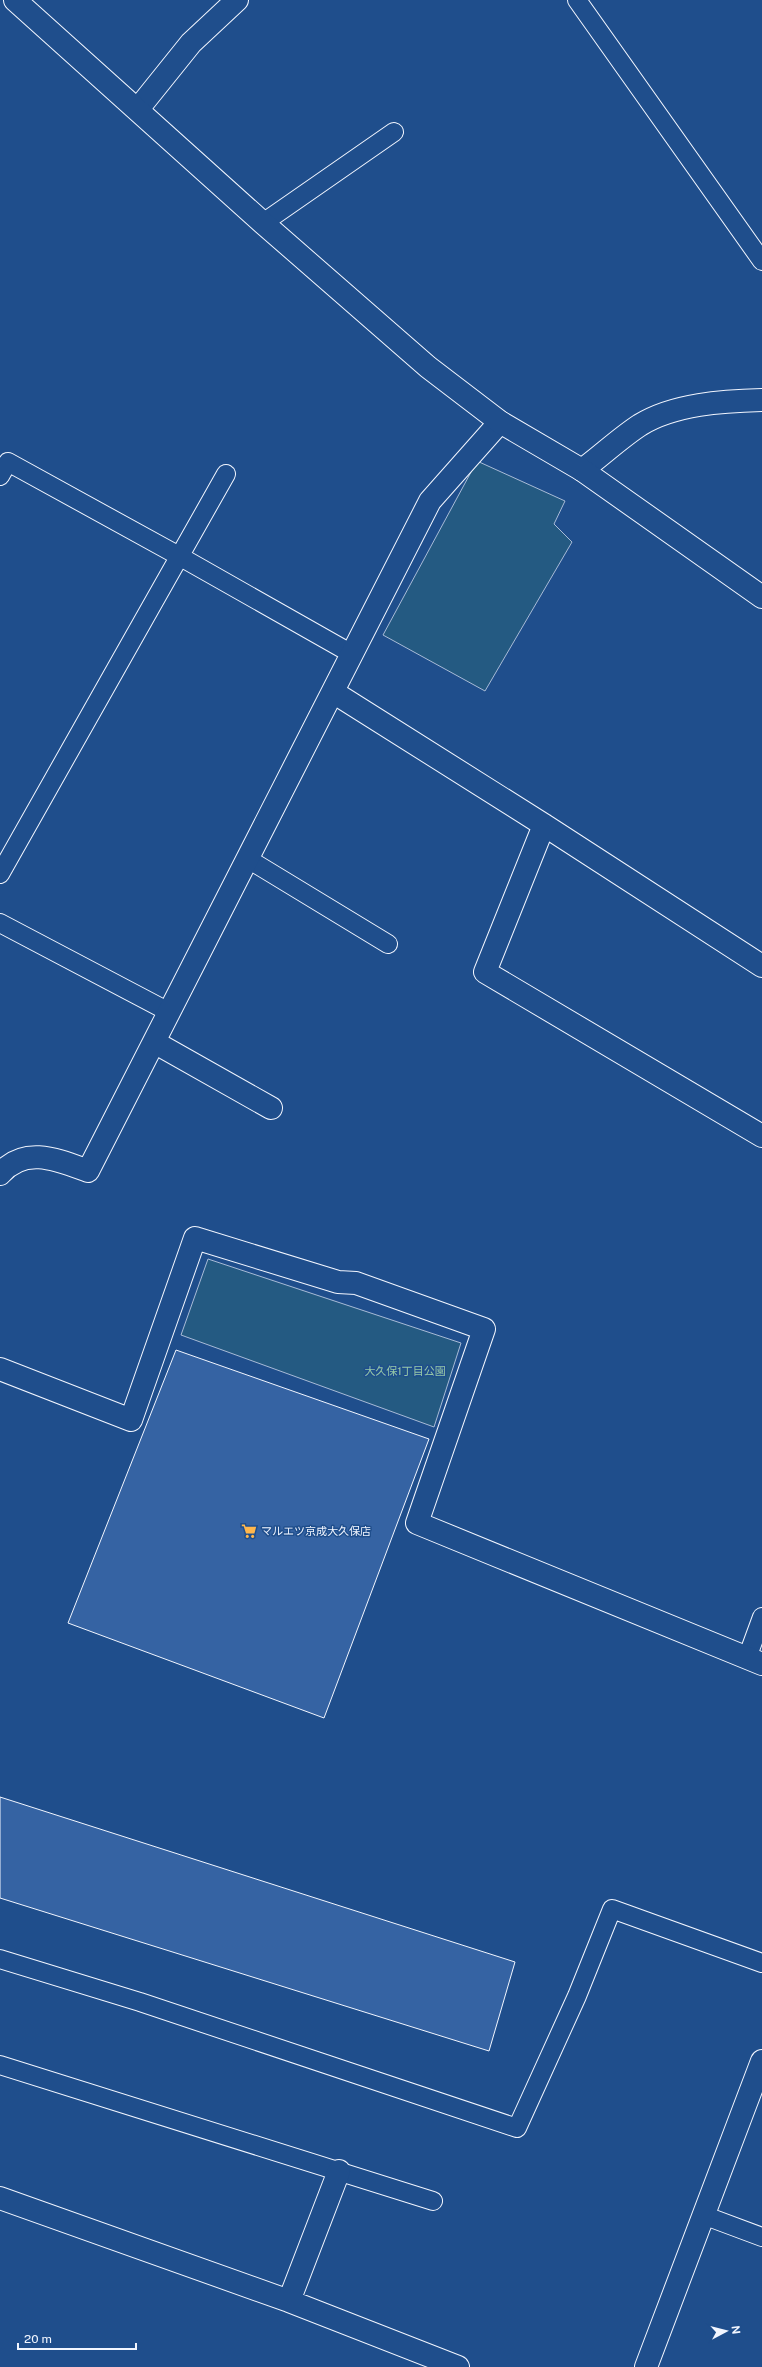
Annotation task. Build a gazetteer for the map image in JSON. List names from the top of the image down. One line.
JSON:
{"parks":["大久保1丁目公園"],"places":{"supermarket":["マルエツ京成大久保店"]},"scale_bar":"20 m","north":"right"}
